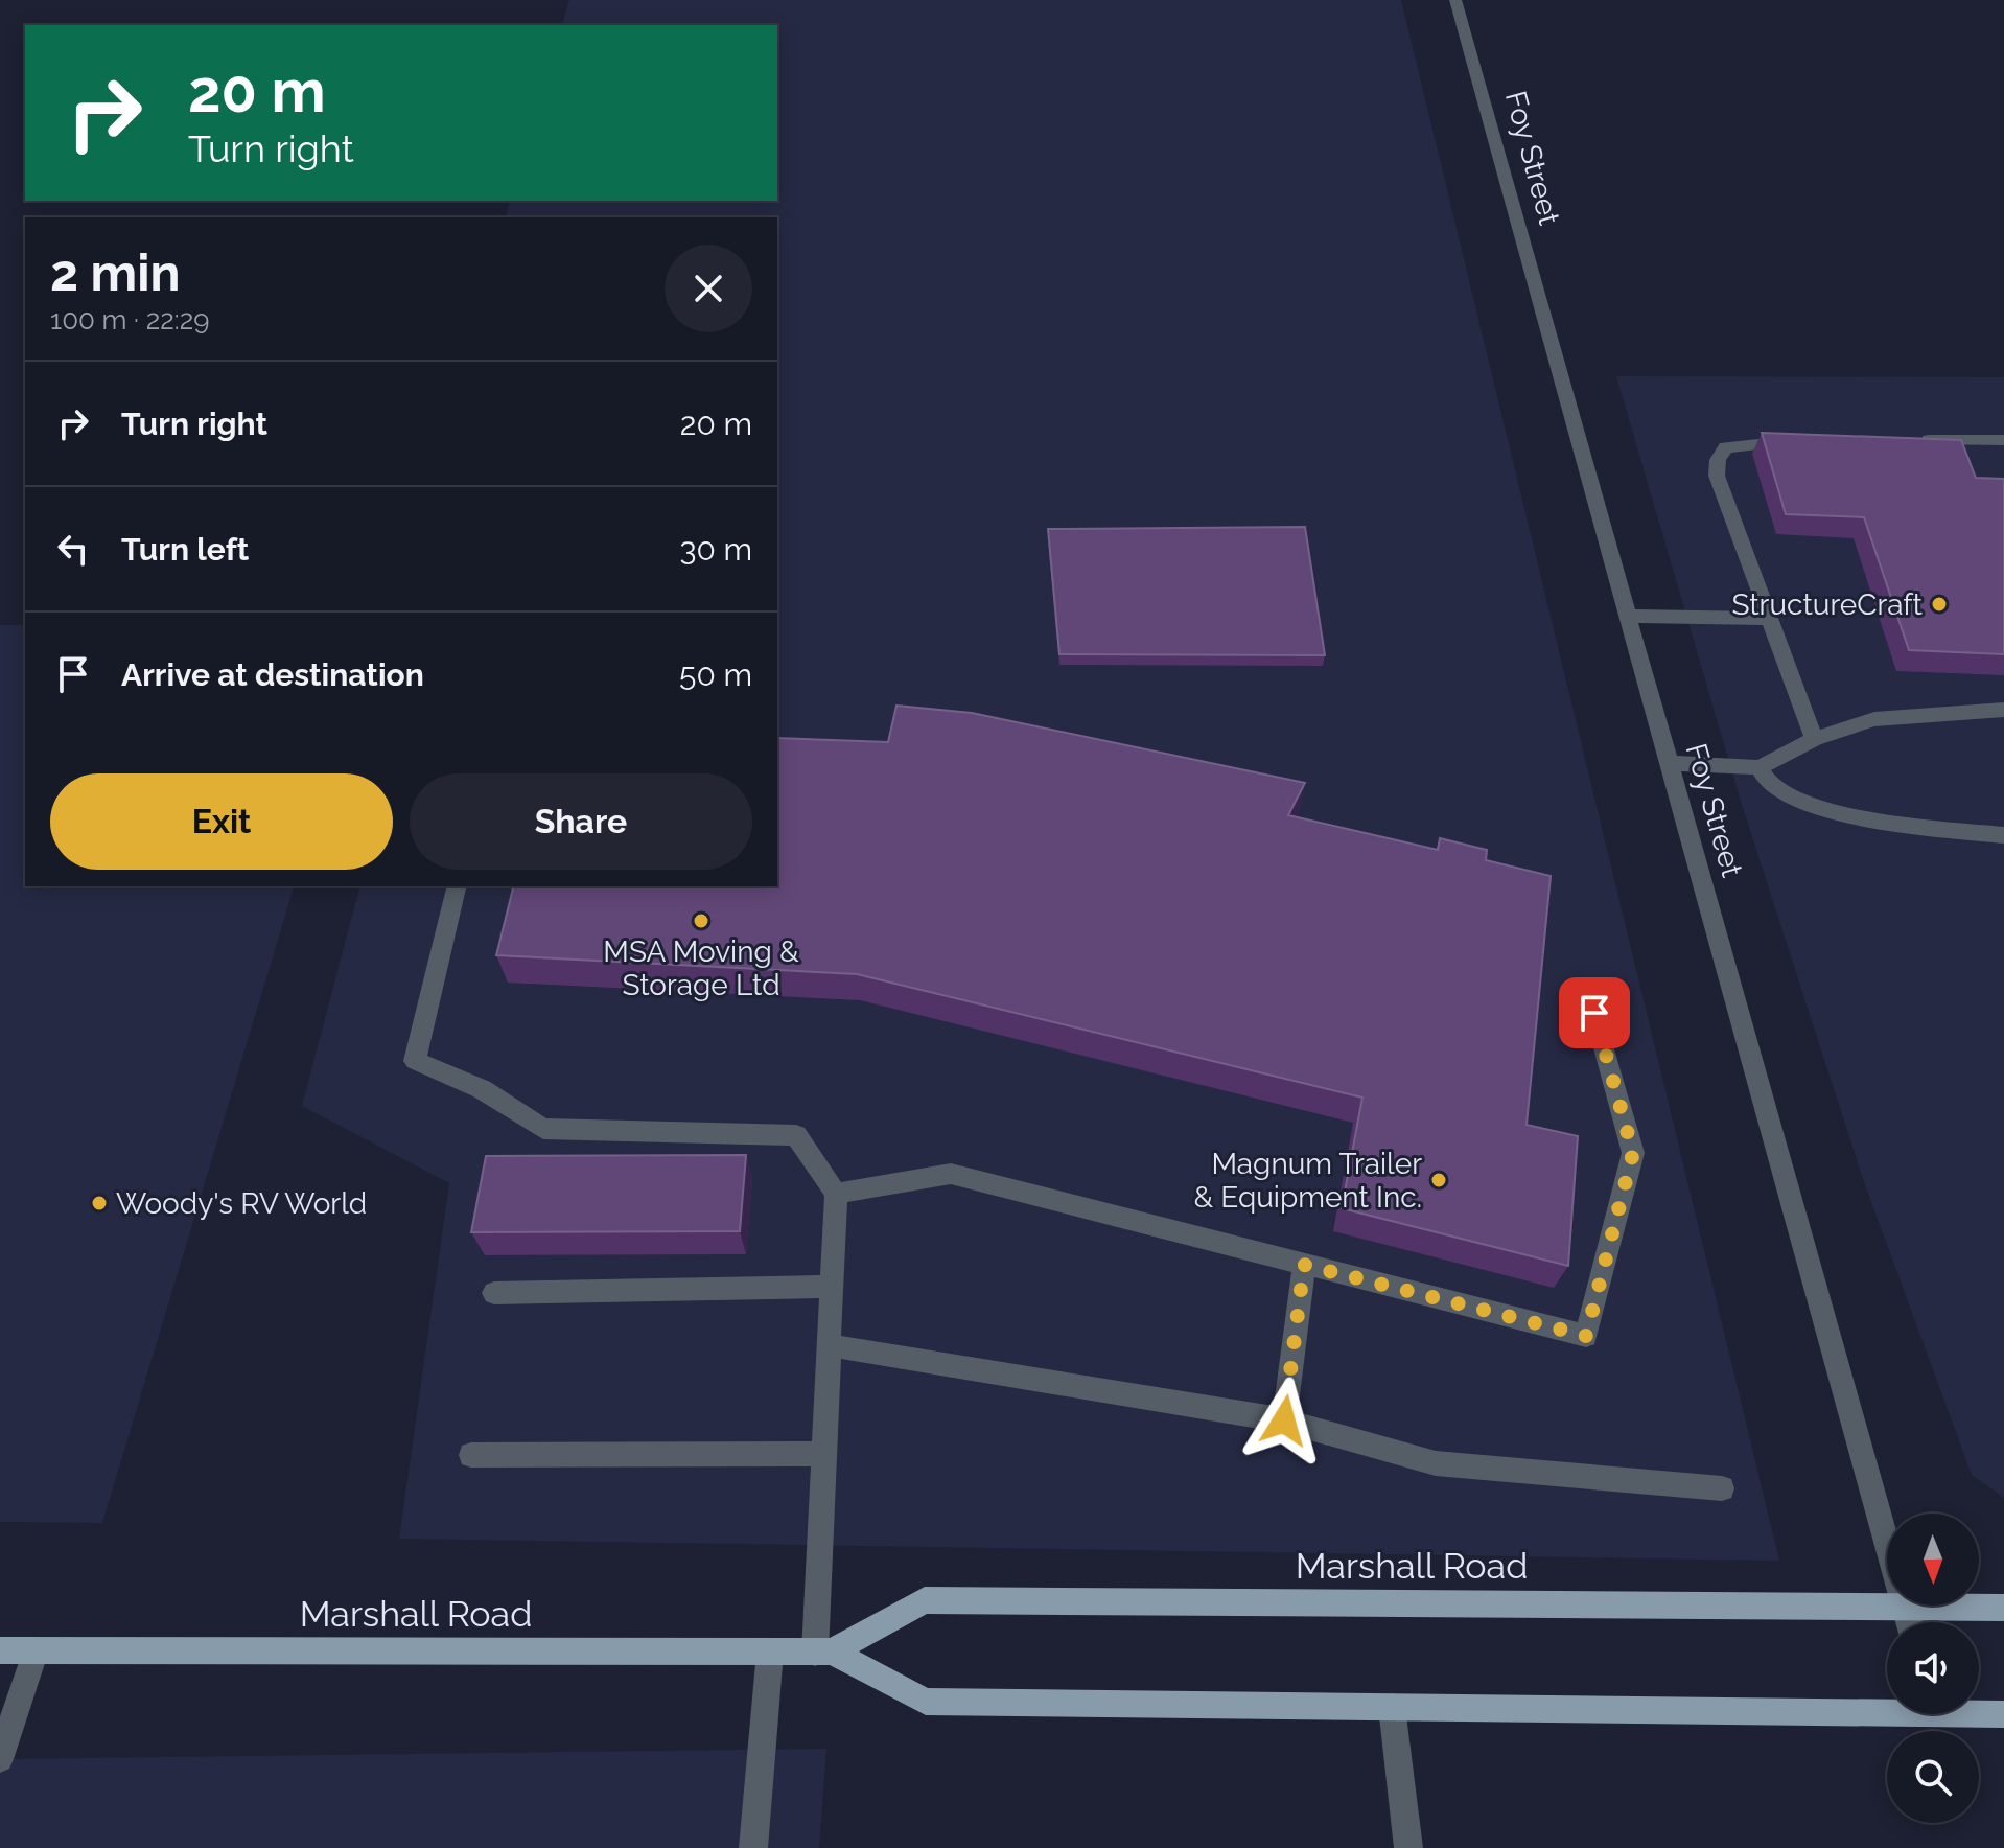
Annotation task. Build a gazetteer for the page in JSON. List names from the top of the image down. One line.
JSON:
{"streets":{"main road":["Marshall Road"],"street":["Foy Street"]},"crossings":[["Foy Street","Marshall Road"]],"places":["StructureCraft","MSA Moving & Storage Ltd","Magnum Trailer & Equipment Inc.","Woody's RV World"],"north":"bottom","page":{"turn":["20 m","Turn right"],"heading":["2 min","100 m · 22:29"],"list":[{"name":"Turn right","value":"20 m"},{"name":"Turn left","value":"30 m"},{"name":"Arrive at destination","value":"50 m"}],"buttons":["Exit","Share"]}}
